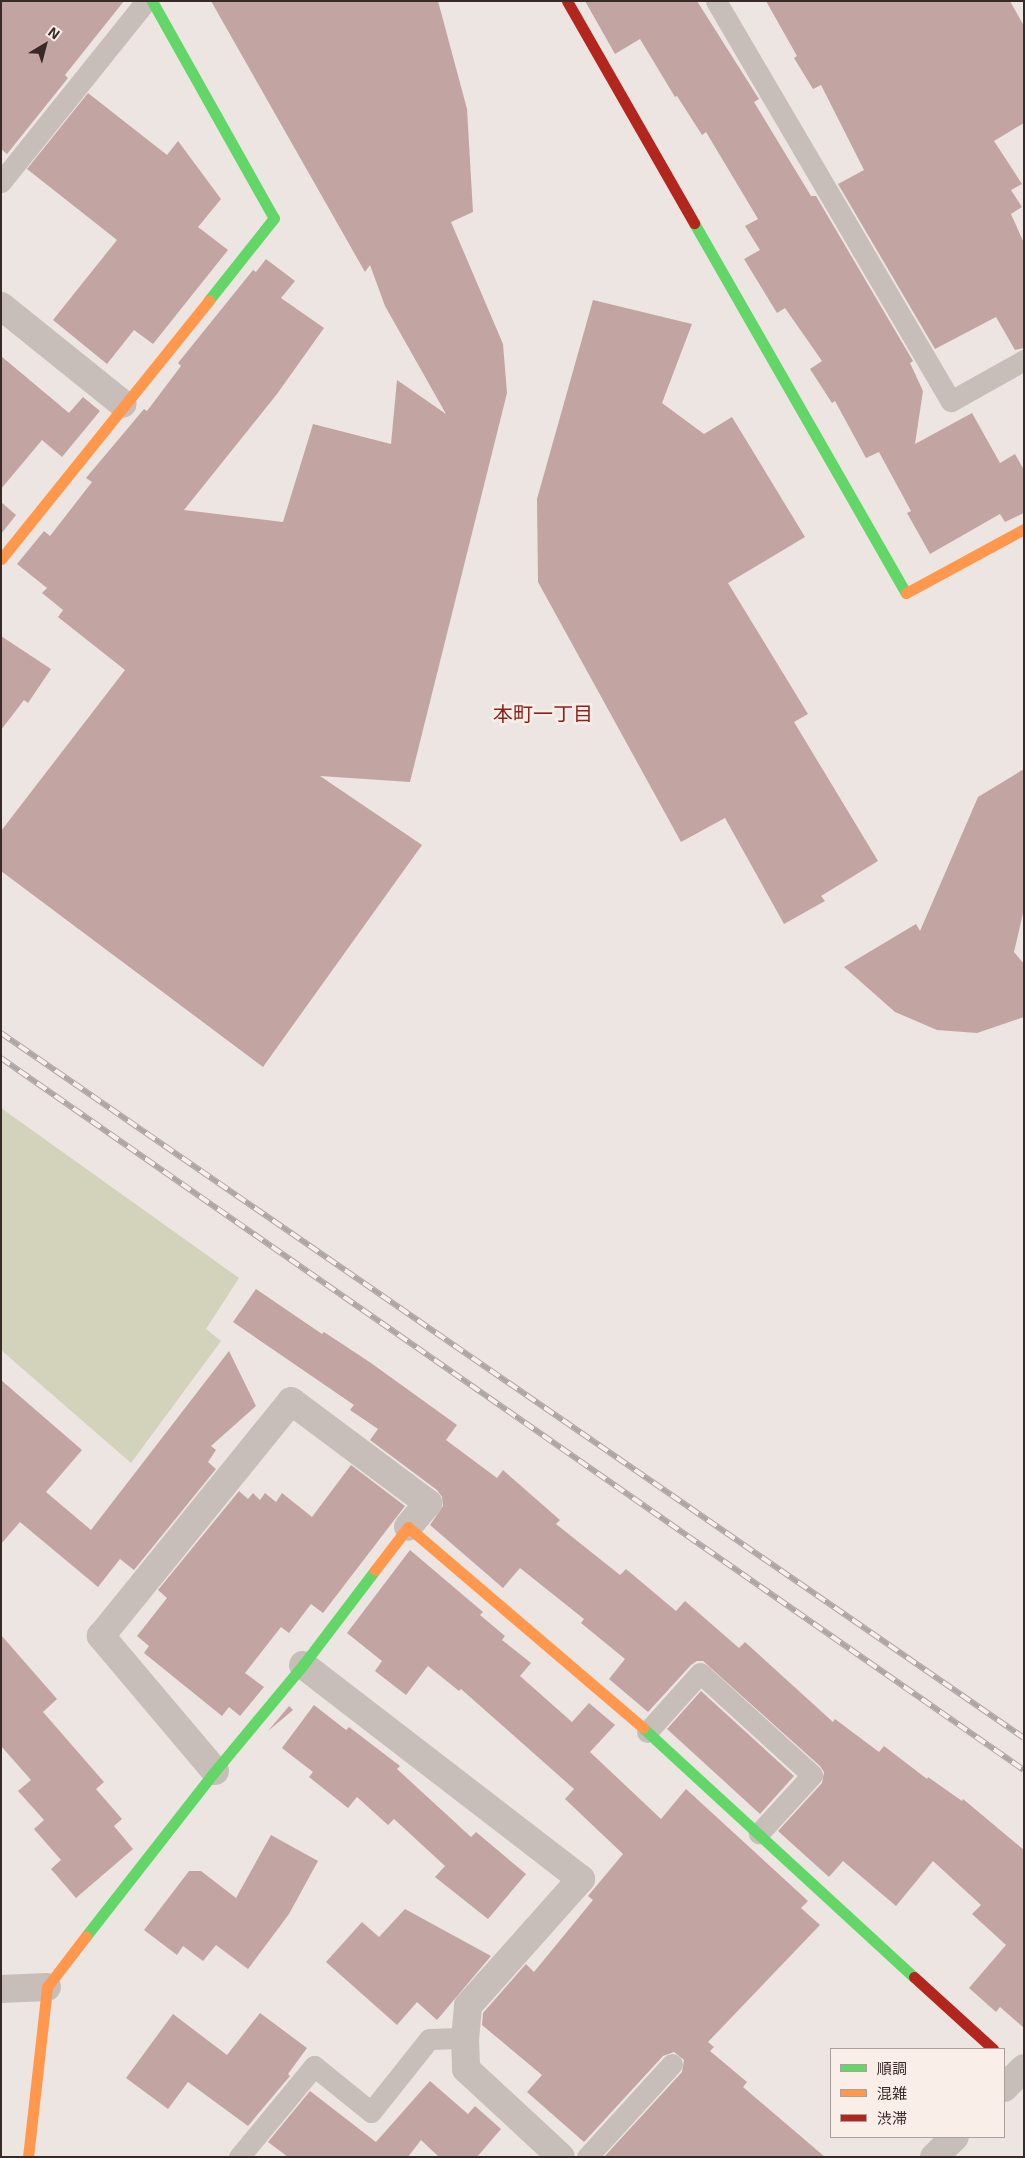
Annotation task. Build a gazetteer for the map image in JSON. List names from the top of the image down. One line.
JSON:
{"districts":["本町一丁目"],"legend":["順調","混雑","渋滞"],"north":"top right"}
